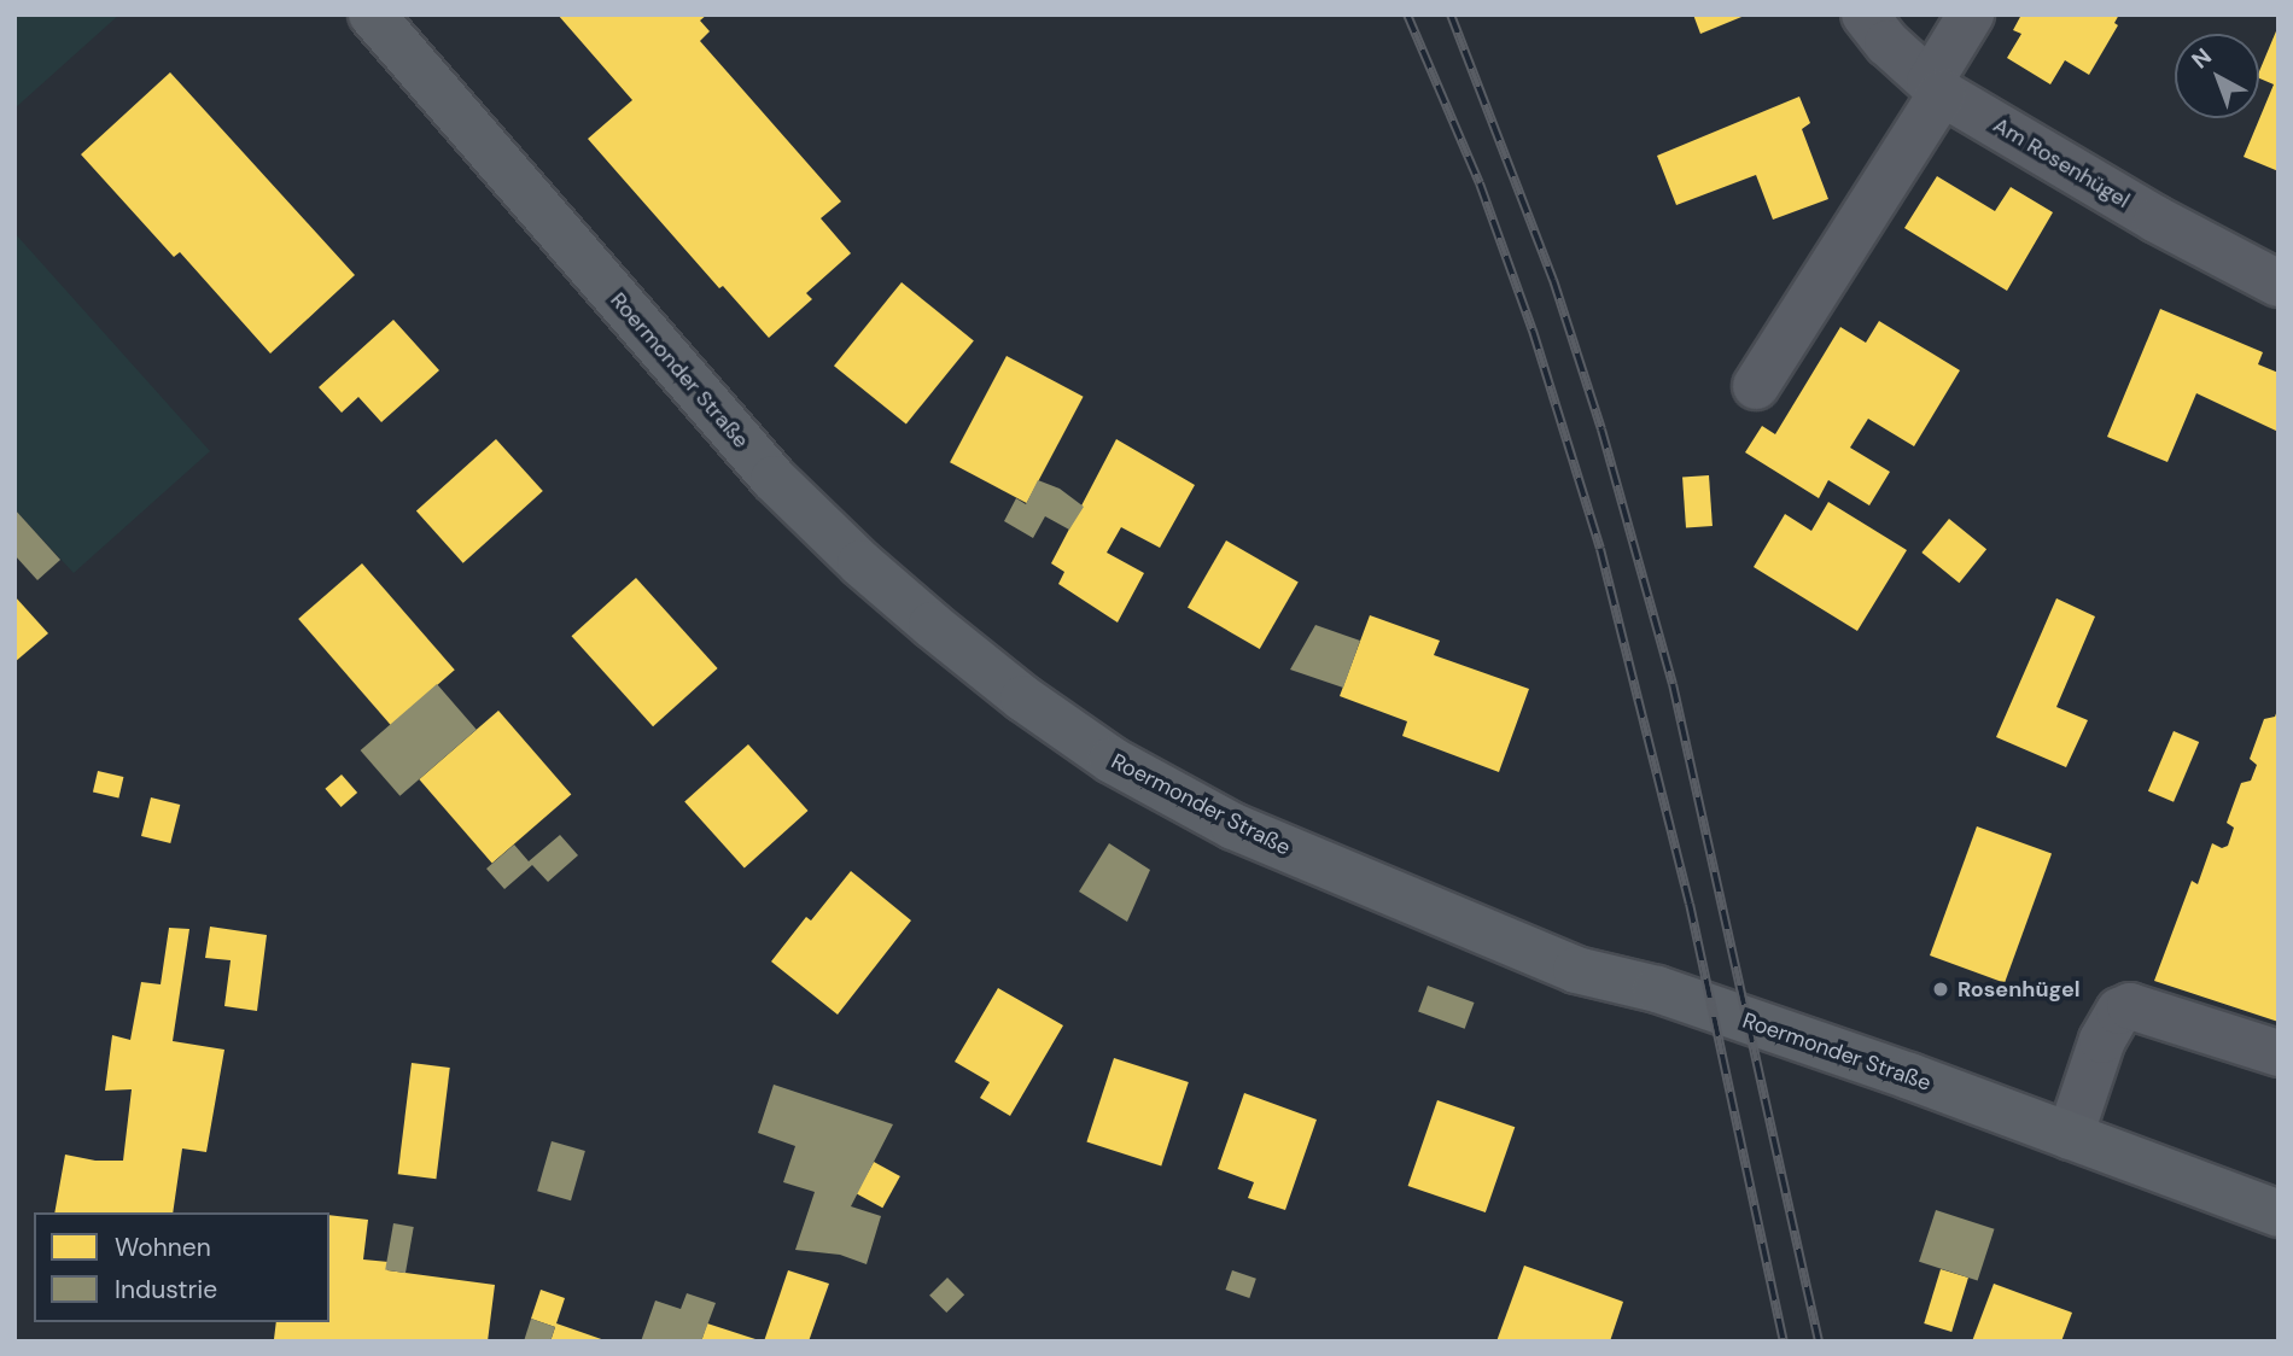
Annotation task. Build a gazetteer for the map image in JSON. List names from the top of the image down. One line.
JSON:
{"streets":{"main road":["Roermonder Straße"],"street":["Am Rosenhügel"]},"places":["Rosenhügel"],"legend":["Wohnen","Industrie"],"north":"top left"}
